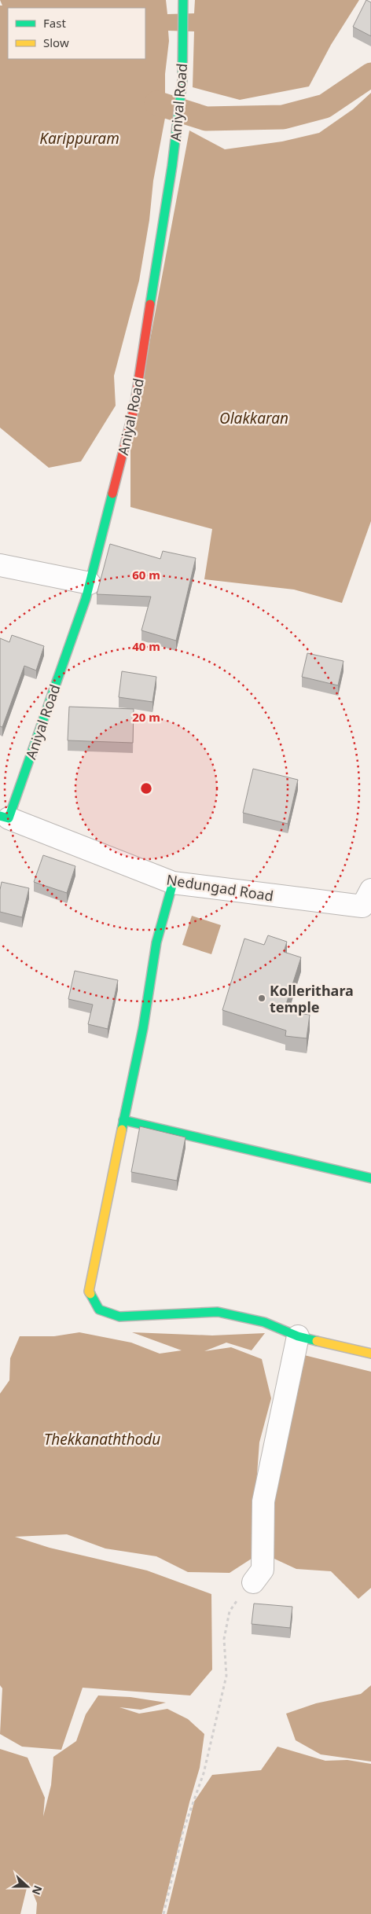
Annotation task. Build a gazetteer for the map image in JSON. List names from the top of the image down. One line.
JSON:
{"streets":{"street":["Aniyal Road","Nedungad Road"]},"crossings":[["Aniyal Road","Nedungad Road"]],"water":["Karippuram","Olakkaran","Thekkanaththodu"],"places":["Kollerithara temple"],"legend":["Fast","Slow"],"north":"right","rings":["60 m","40 m","20 m"]}
